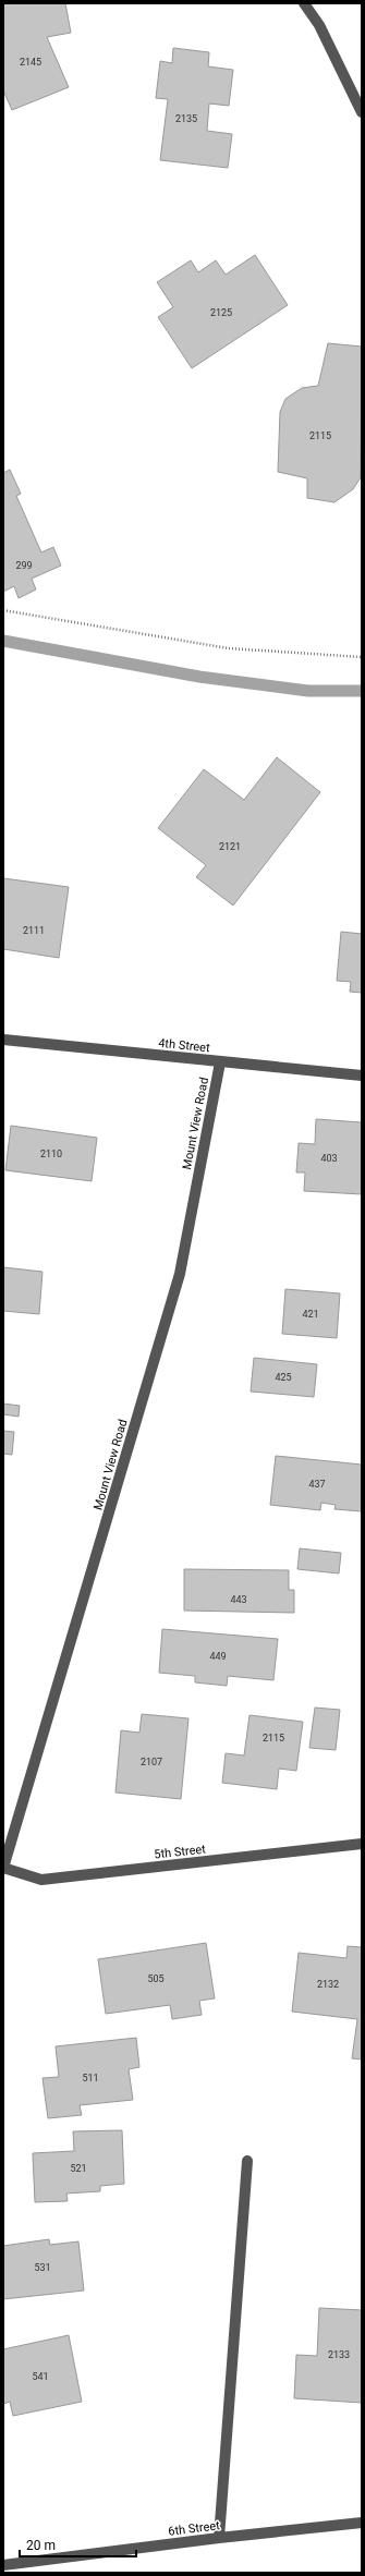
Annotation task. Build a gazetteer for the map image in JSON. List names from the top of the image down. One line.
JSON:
{"streets":{"street":["4th Street","Mount View Road","5th Street","6th Street"]},"crossings":[["4th Street","Mount View Road"],["Mount View Road","5th Street"]],"house_numbers":["2145","2135","2125","2115","299","2121","2111","2110","403","421","425","437","443","449","2115","2107","505","2132","511","521","531","2133","541"],"scale_bar":"20 m"}
